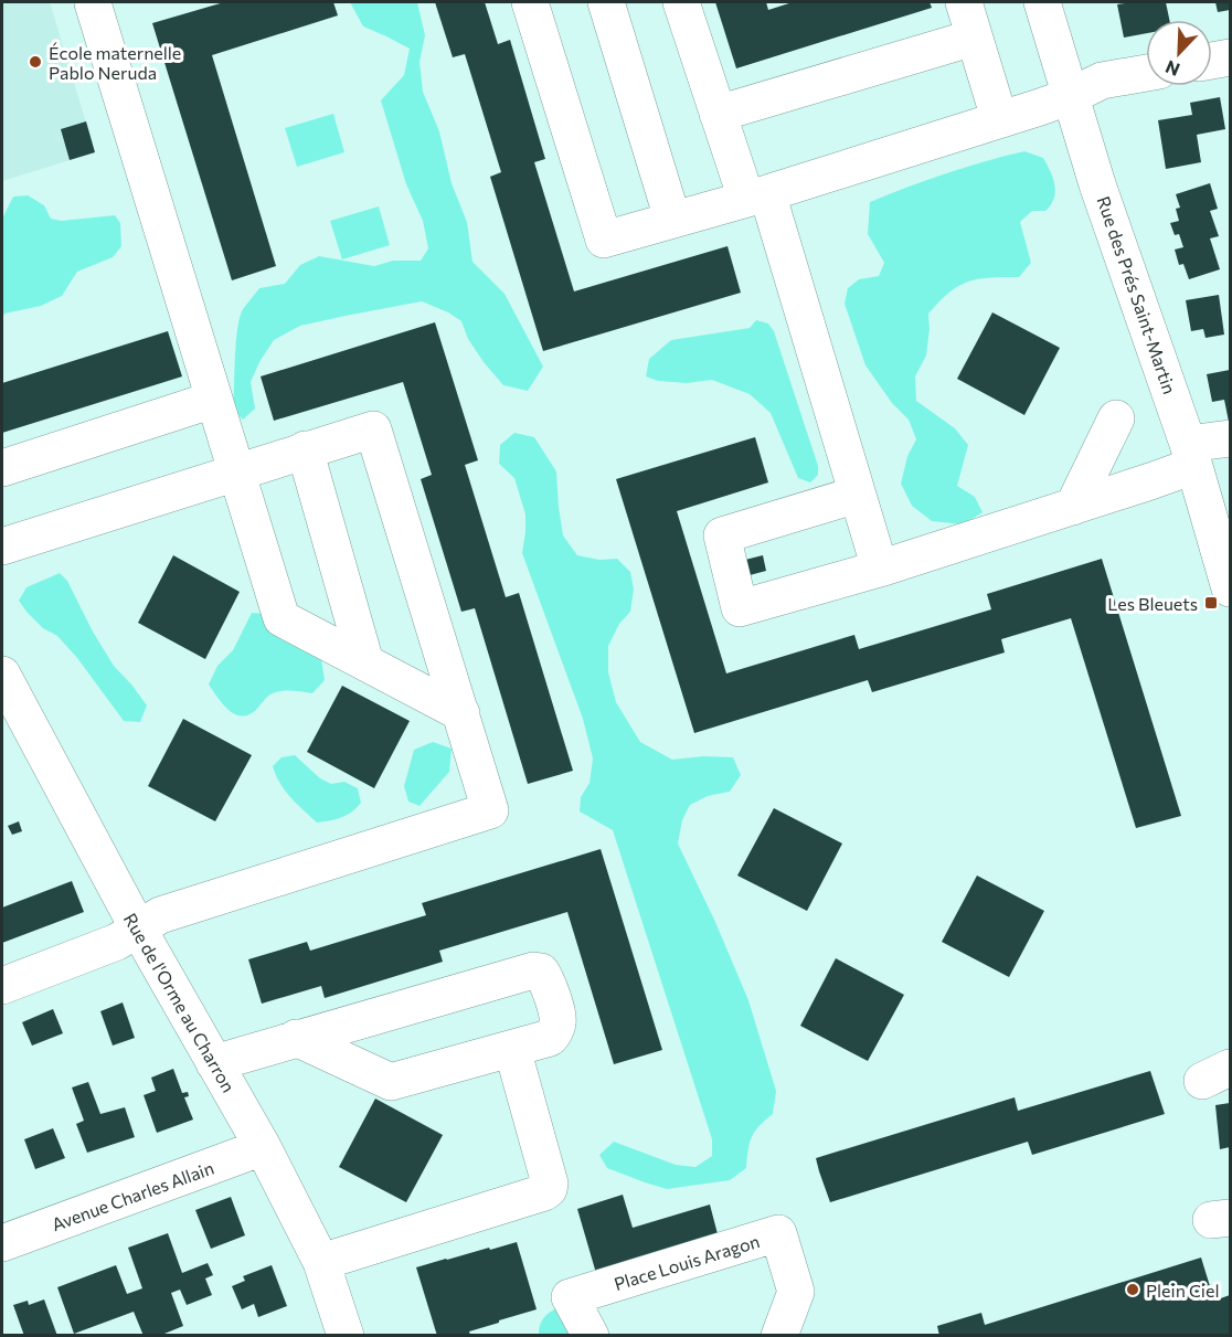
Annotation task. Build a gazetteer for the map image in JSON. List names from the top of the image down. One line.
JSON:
{"streets":{"street":["Rue des Prés Saint-Martin","Rue de l'Orme au Charron","Avenue Charles Allain","Place Louis Aragon"]},"crossings":[["Rue de l'Orme au Charron","Avenue Charles Allain"]],"places":{"other":["École maternelle Pablo Neruda","Plein Ciel"],"transit":["Les Bleuets"]},"north":"bottom left"}
